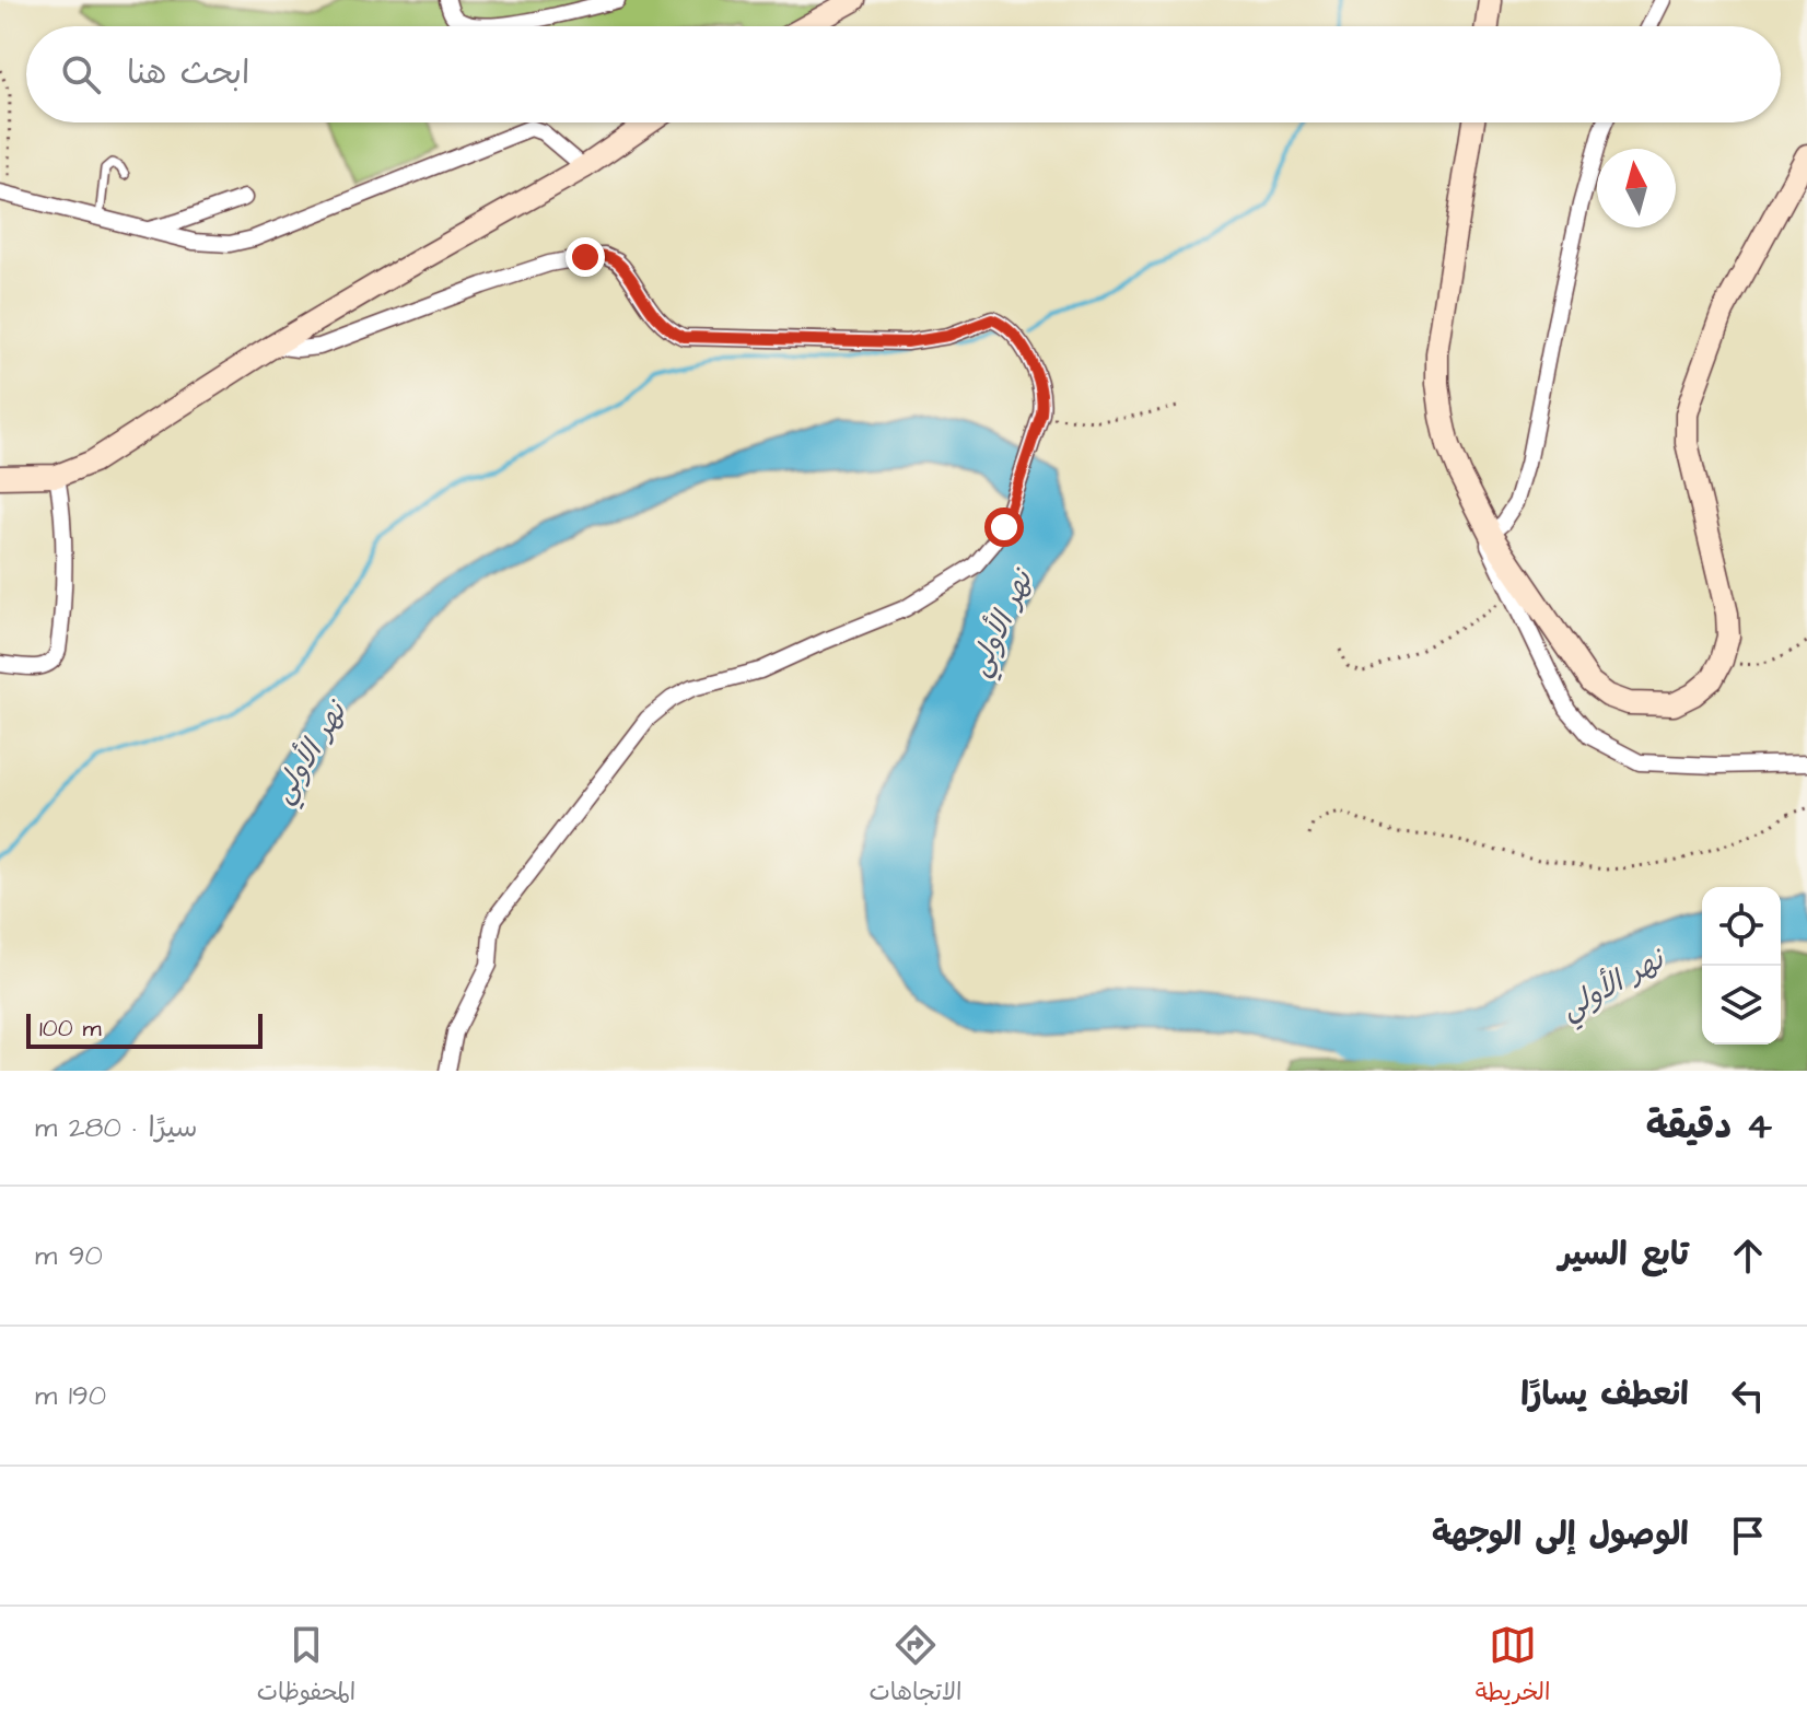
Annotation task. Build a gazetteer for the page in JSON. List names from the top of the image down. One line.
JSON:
{"water":["نهر الأولي"],"scale_bar":"100 m","north":"top","page":{"search":"ابحث هنا","scale":"100 m","heading":["4 دقيقة","سيرًا · 280 m"],"list":[["تابع السير","90 m"],["انعطف يسارًا","190 m"],"الوصول إلى الوجهة"],"nav":["الخريطة","الاتجاهات","المحفوظات"]}}
